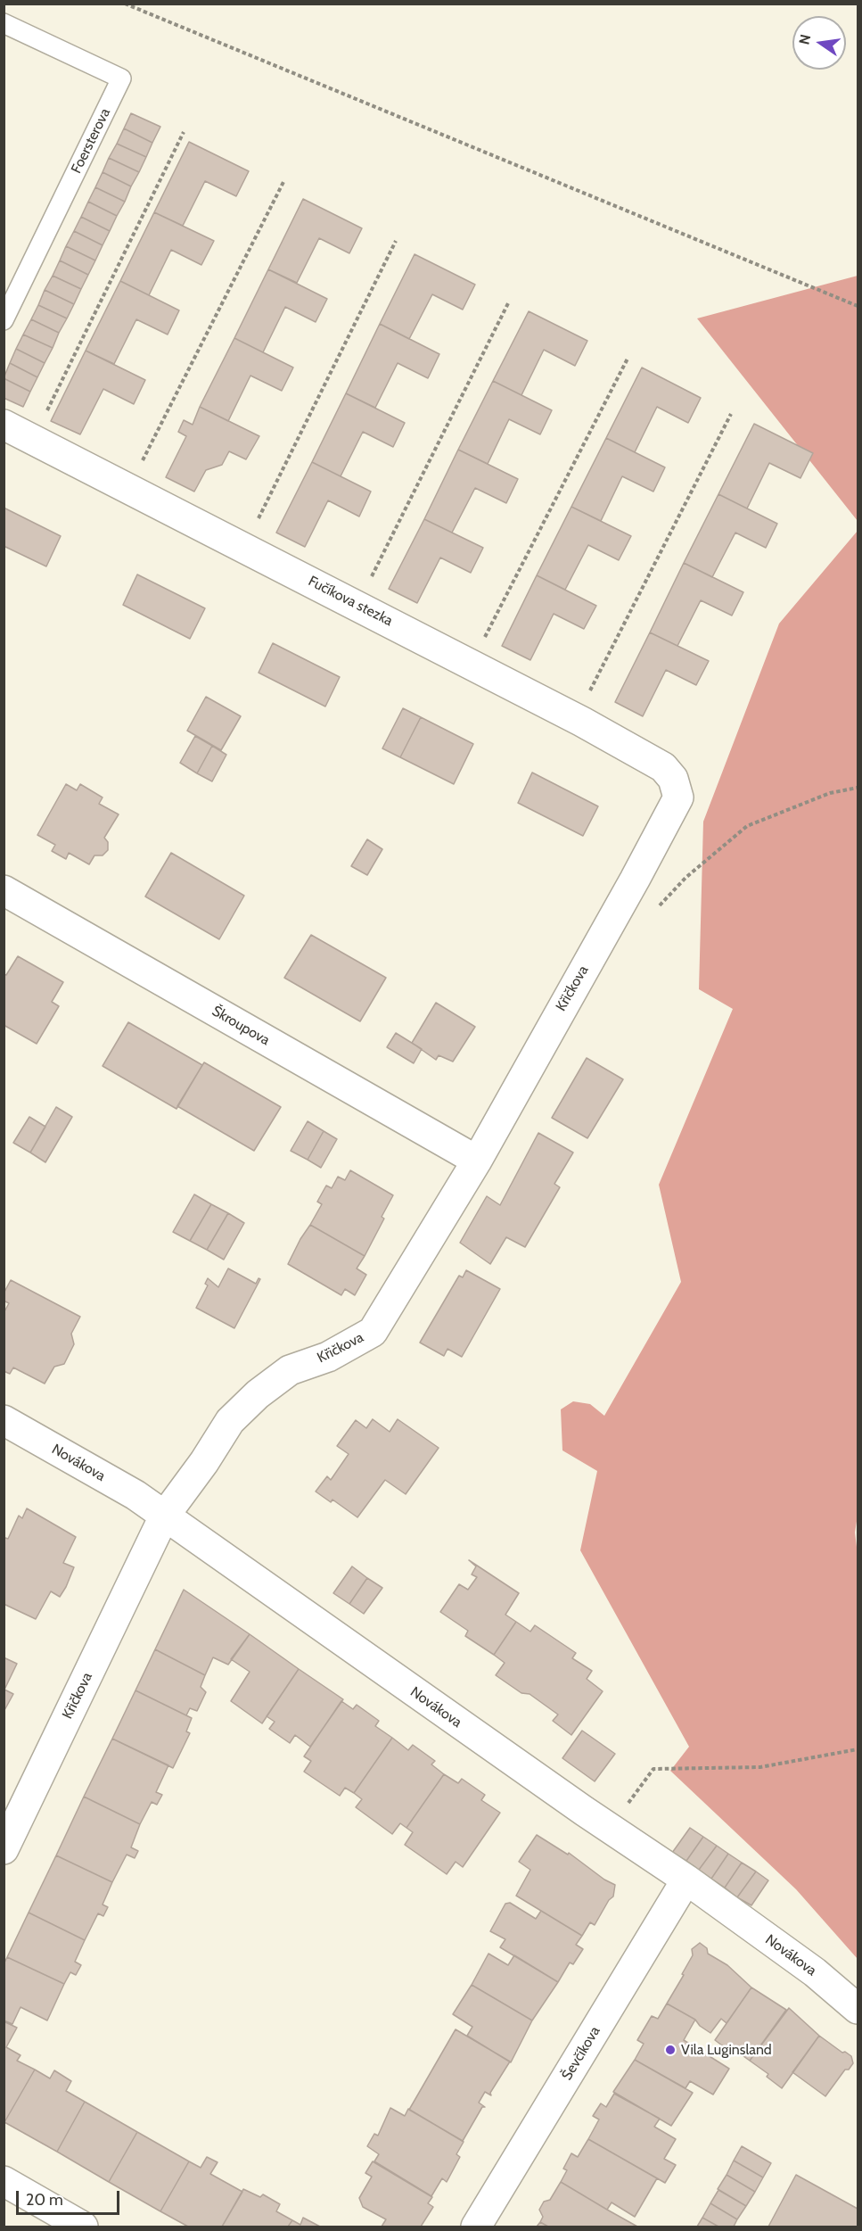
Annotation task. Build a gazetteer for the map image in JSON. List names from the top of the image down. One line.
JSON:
{"streets":{"street":["Fučíkova stezka","Křičkova","Škroupova","Novákova","Ševčíkova"],"lane":["Foersterova"]},"crossings":[["Fučíkova stezka","Křičkova"],["Křičkova","Škroupova"],["Křičkova","Novákova"],["Novákova","Ševčíkova"]],"places":["Vila Luginsland"],"scale_bar":"20 m","north":"left"}
